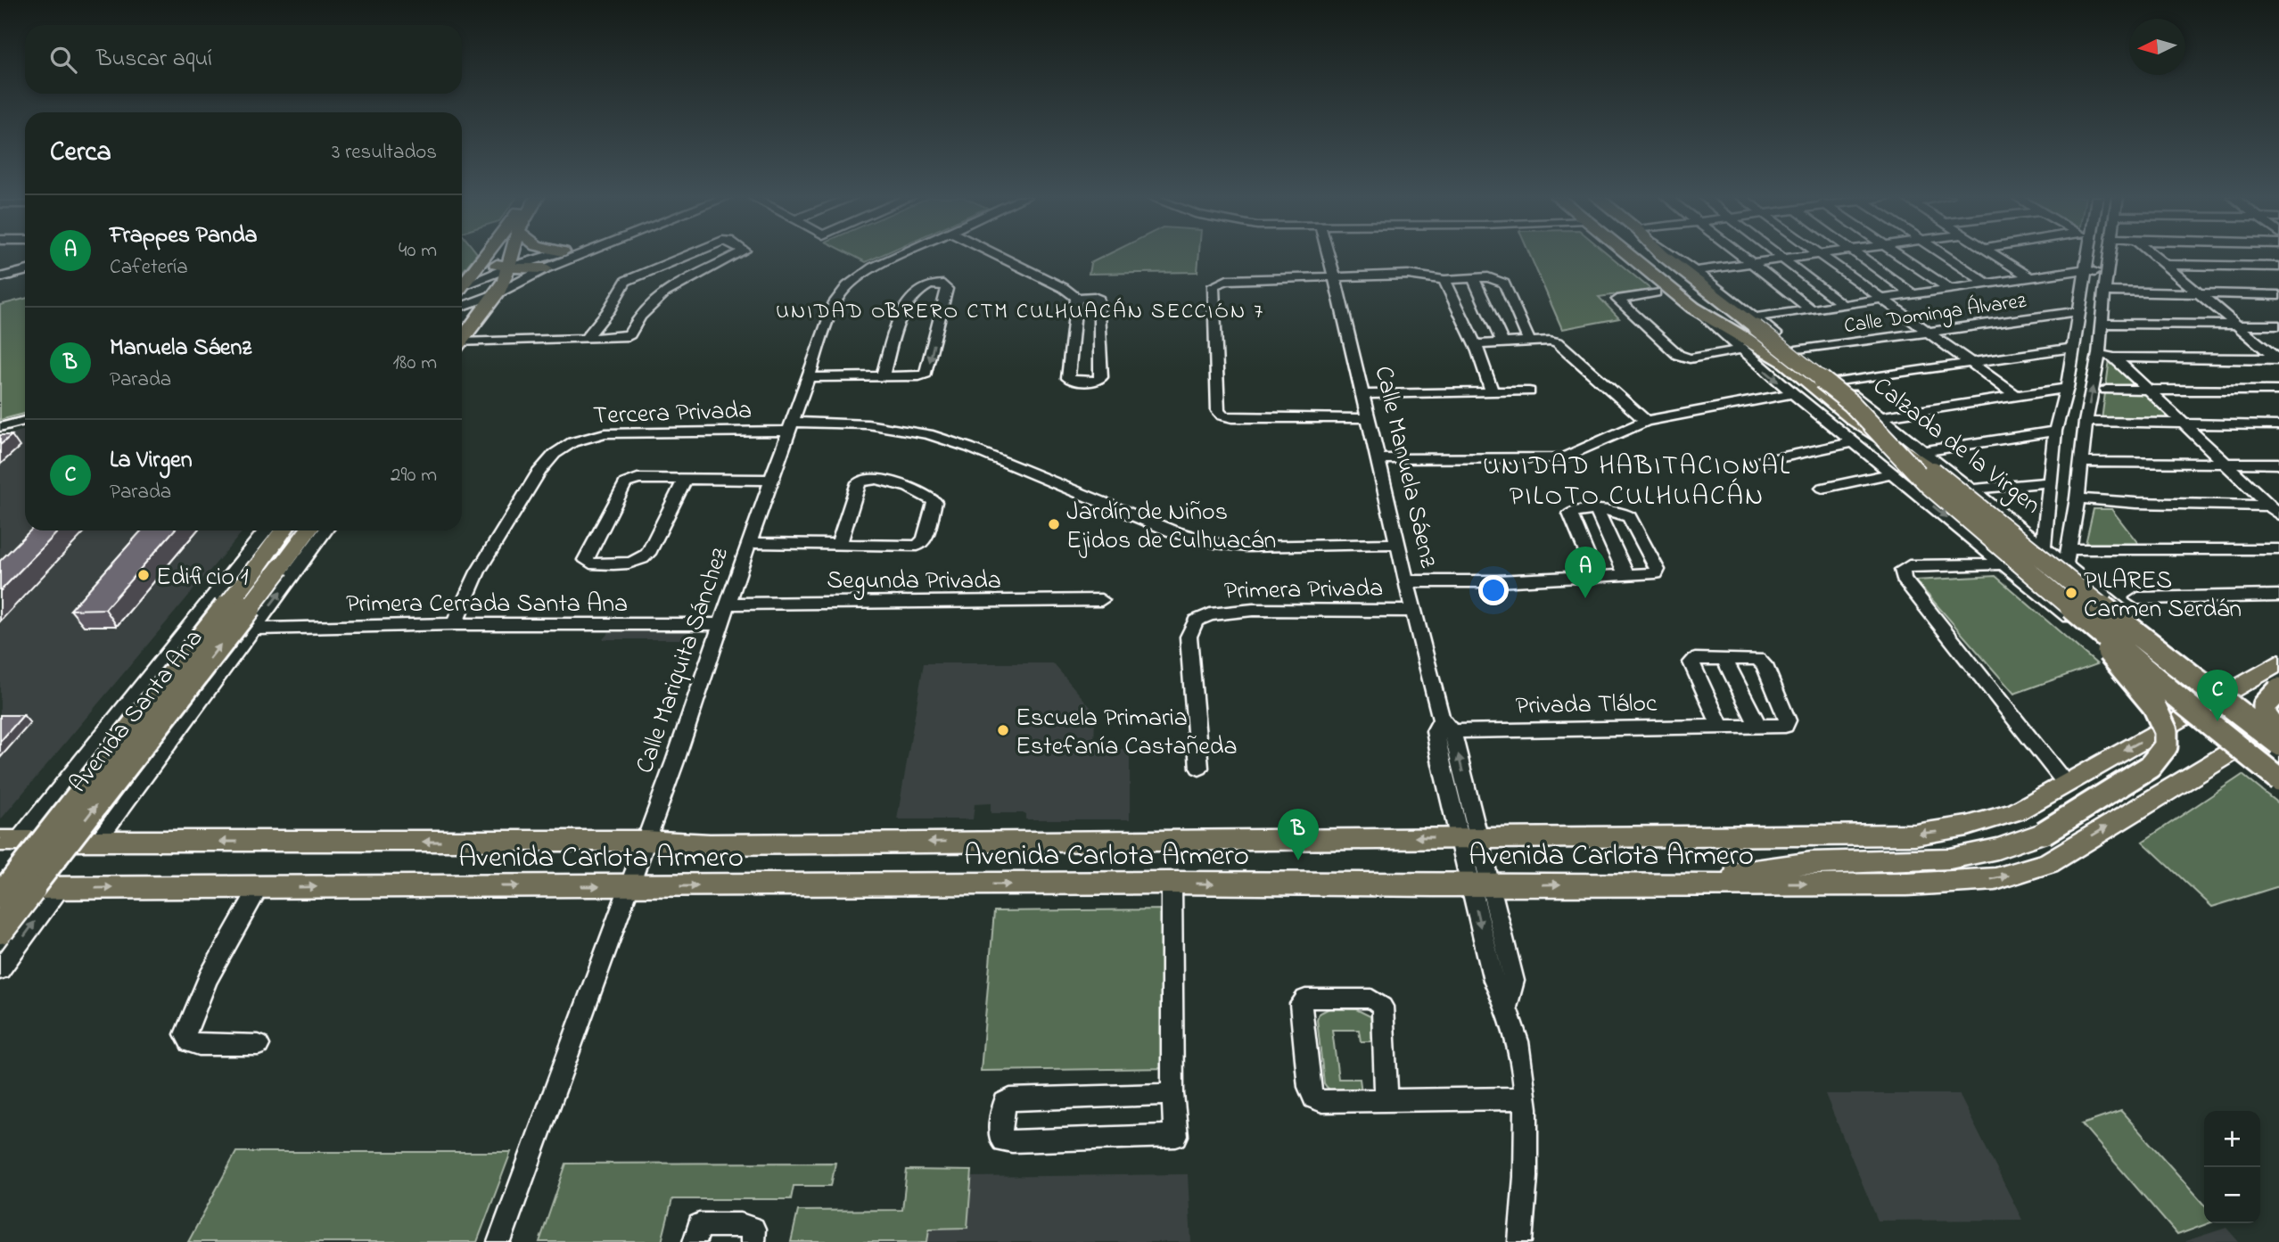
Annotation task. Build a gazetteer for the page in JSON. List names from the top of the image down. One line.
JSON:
{"streets":{"main road":["Calzada de la Virgen","Avenida Santa Ana","Avenida Carlota Armero"],"street":["Calle Dominga Álvarez","Tercera Privada","Calle Manuela Sáenz","Segunda Privada","Primera Privada","Primera Cerrada Santa Ana","Calle Mariquita Sánchez","Privada Tláloc"]},"crossings":[["Calle Dominga Álvarez","Calzada de la Virgen"],["Tercera Privada","Calle Manuela Sáenz"],["Tercera Privada","Primera Cerrada Santa Ana"],["Tercera Privada","Calle Mariquita Sánchez"],["Calzada de la Virgen","Avenida Carlota Armero"],["Calle Manuela Sáenz","Primera Privada"],["Calle Manuela Sáenz","Privada Tláloc"],["Calle Manuela Sáenz","Avenida Carlota Armero"],["Segunda Privada","Calle Mariquita Sánchez"],["Primera Cerrada Santa Ana","Calle Mariquita Sánchez"],["Primera Cerrada Santa Ana","Avenida Santa Ana"],["Calle Mariquita Sánchez","Avenida Carlota Armero"],["Avenida Santa Ana","Avenida Carlota Armero"]],"districts":["UNIDAD OBRERO CTM CULHUACÁN SECCIÓN 7","UNIDAD HABITACIONAL PILOTO CULHUACÁN"],"places":["Jardín de Niños Ejidos de Culhuacán","Edificio 1","PILARES Carmen Serdán","Escuela Primaria Estefanía Castañeda"],"north":"left","page":{"search":"Buscar aquí","heading":["Cerca","3 resultados"],"list":[{"mark":"A","name":"Frappes Panda","note":"Cafetería","value":"40 m"},{"mark":"B","name":"Manuela Sáenz","note":"Parada","value":"180 m"},{"mark":"C","name":"La Virgen","note":"Parada","value":"290 m"}],"pins":["A","C","B"],"map_buttons":["+","−"]}}
